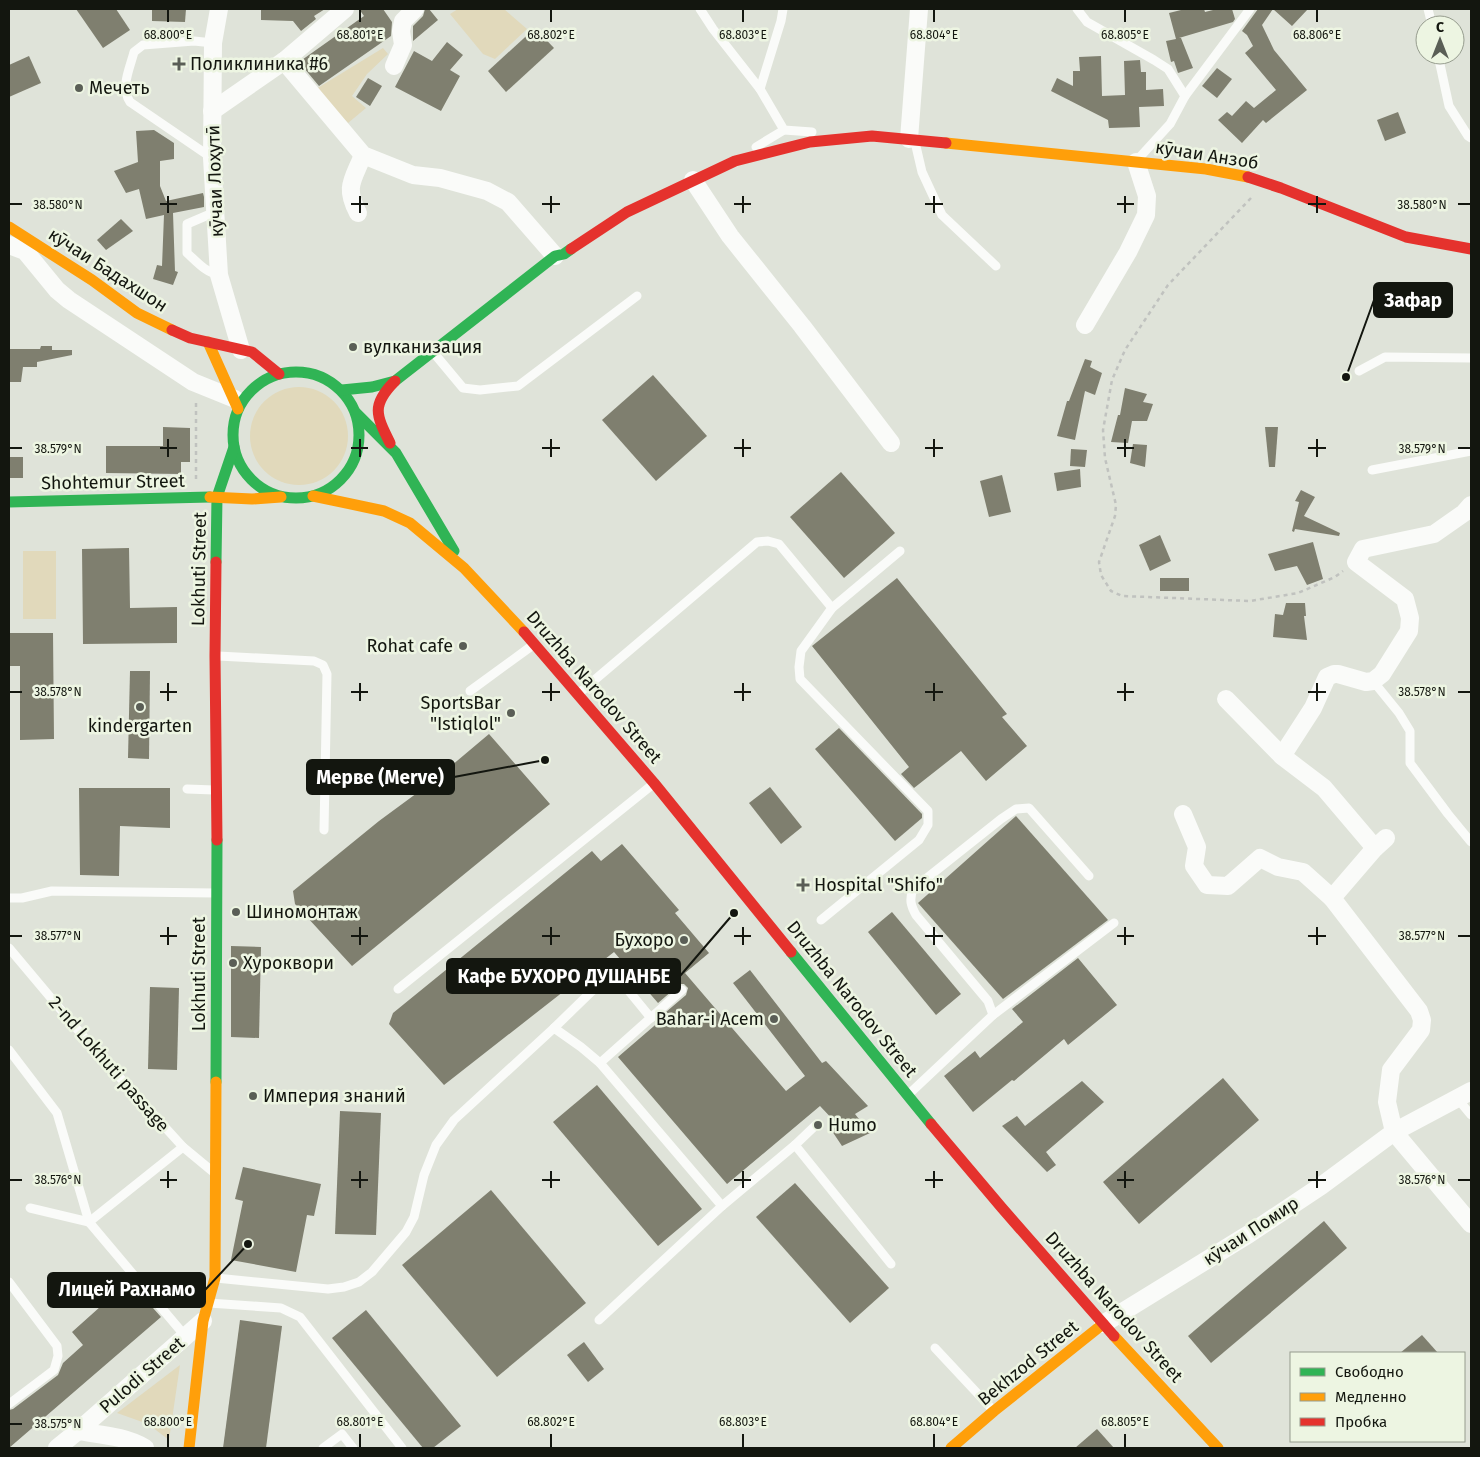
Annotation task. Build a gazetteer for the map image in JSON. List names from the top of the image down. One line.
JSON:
{"streets":{"main road":["кӯчаи Анзоб","кӯчаи Бадахшон","Shohtemur Street","Lokhuti Street","Druzhba Narodov Street","Bekhzod Street"],"street":["кӯчаи Лоҳутӣ","кӯчаи Помир","Pulodi Street"],"lane":["2-nd Lokhuti passage"]},"crossings":[["Shohtemur Street","Lokhuti Street"],["Lokhuti Street","2-nd Lokhuti passage"],["Lokhuti Street","Pulodi Street"],["Druzhba Narodov Street","кӯчаи Помир"],["Druzhba Narodov Street","Bekhzod Street"],["кӯчаи Помир","Bekhzod Street"]],"places":{"health":["Поликлиника #6","Hospital \"Shifo\""],"other":["Мечеть","вулканизация","Зафар","Rohat cafe","kindergarten","SportsBar \"Istiqlol\"","Мерве (Merve)","Шиномонтаж","Кафе БУХОРО ДУШАНБЕ","Бухоро","Хуроквори","Bahar-i Acem","Империя знаний","Humo","Лицей Рахнамо"]},"legend":["Свободно","Медленно","Пробка"],"north":"top","coordinates":["68.800°E","68.801°E","68.802°E","68.803°E","68.804°E","68.805°E","68.806°E","38.580°N","38.579°N","38.578°N","38.577°N","38.576°N","38.575°N"]}
